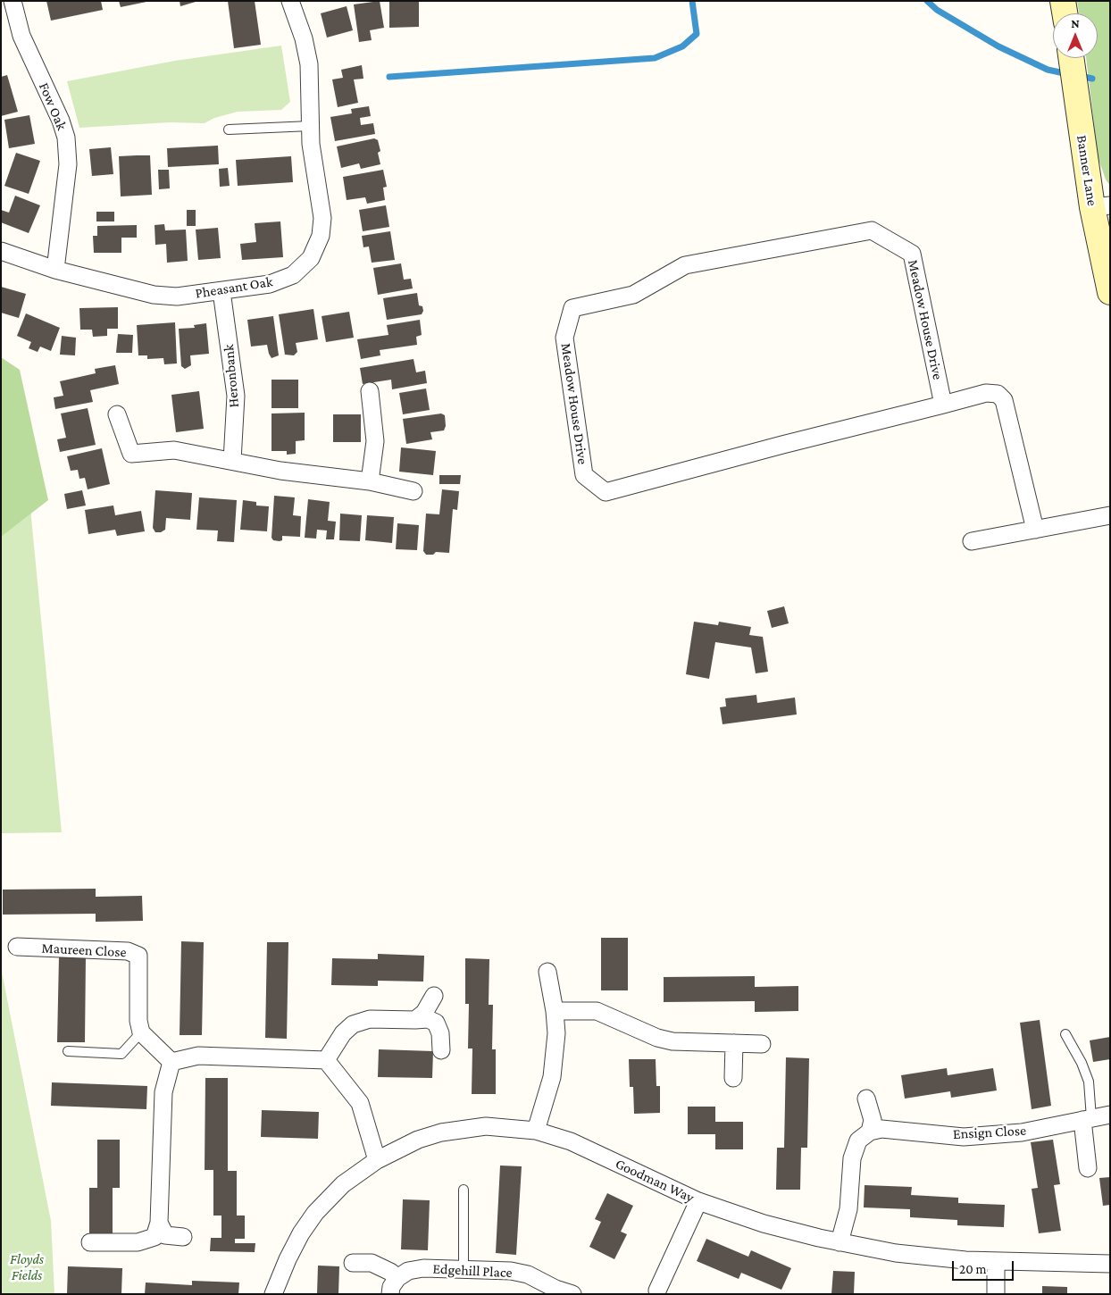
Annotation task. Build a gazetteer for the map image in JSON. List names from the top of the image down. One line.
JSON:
{"streets":{"street":["Fow Oak","Banner Lane","Pheasant Oak","Meadow House Drive","Heronbank","Maureen Close","Ensign Close","Goodman Way","Edgehill Place"]},"crossings":[["Fow Oak","Pheasant Oak"],["Pheasant Oak","Heronbank"]],"parks":["Floyds Fields"],"scale_bar":"20 m","north":"top"}
